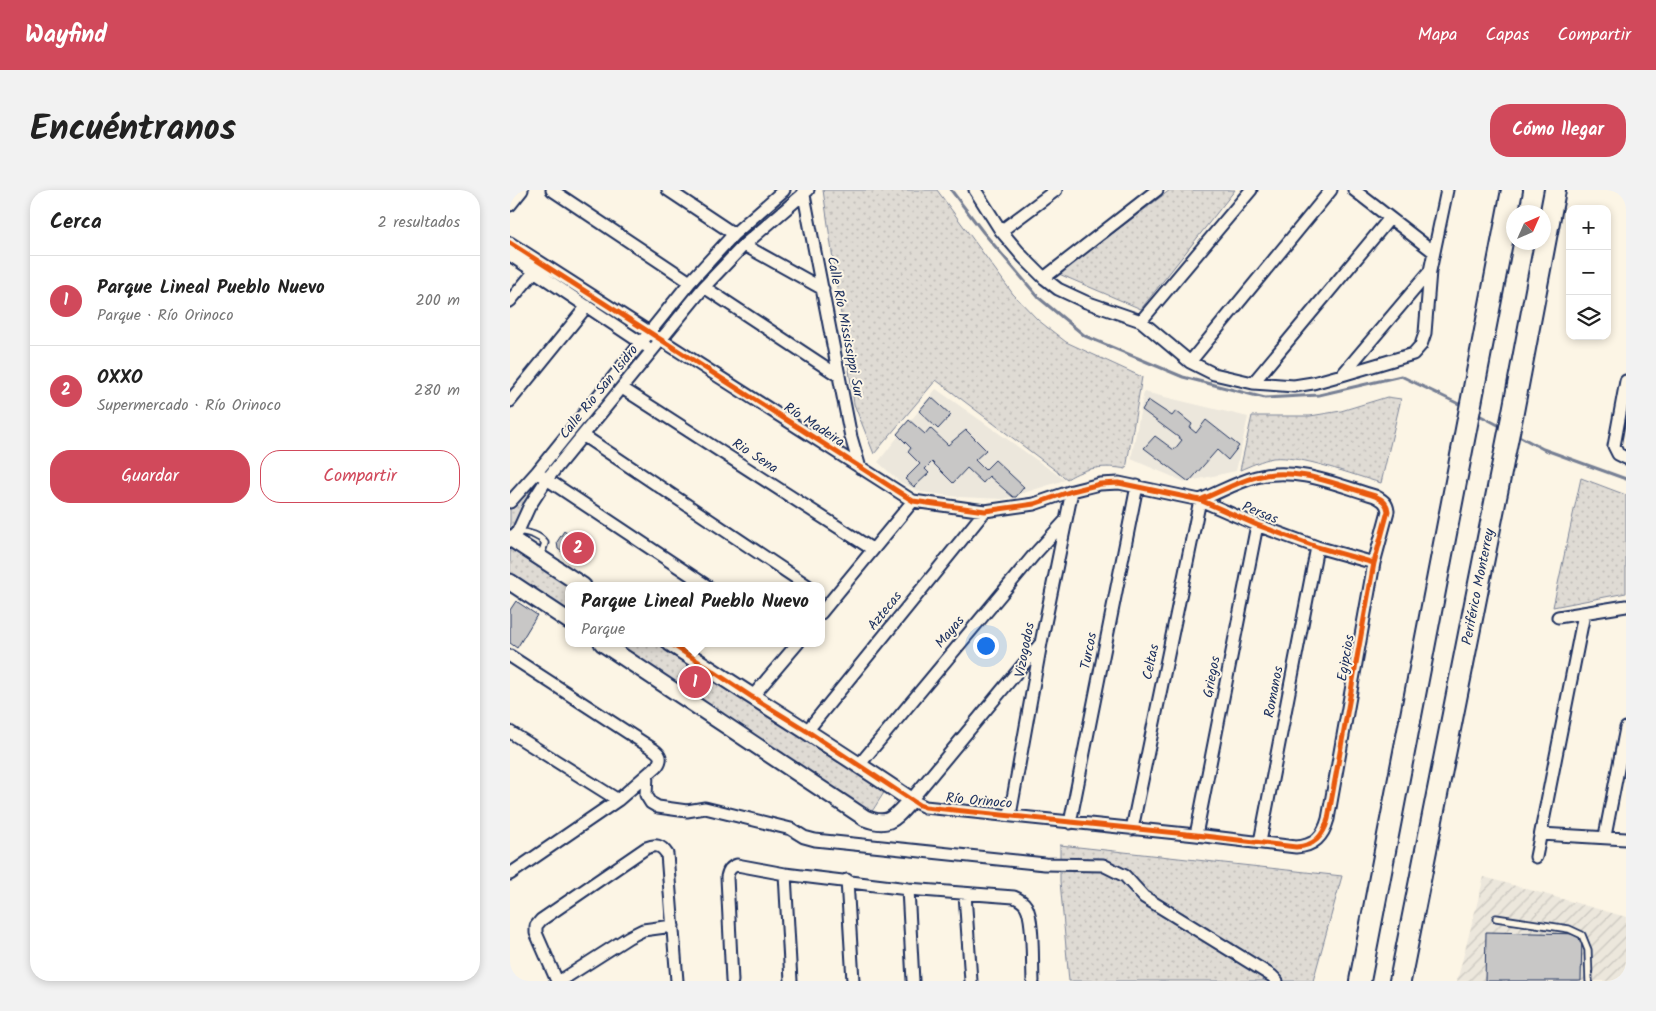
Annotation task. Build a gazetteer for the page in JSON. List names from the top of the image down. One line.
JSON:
{"streets":{"highway":["Periférico Monterrey"],"street":["Calle Río Mississippi Sur","Calle Rio San Isidro","Río Madeira","Rio Sena","Persas","Aztecas","Mayas","Vizogodos","Turcos","Egipcios","Celtas","Griegos","Romanos","Río Orinoco"]},"crossings":[["Calle Río Mississippi Sur","Calle Rio San Isidro"],["Calle Río Mississippi Sur","Río Madeira"],["Calle Rio San Isidro","Río Madeira"],["Calle Rio San Isidro","Rio Sena"],["Río Madeira","Persas"],["Río Madeira","Aztecas"],["Río Madeira","Vizogodos"],["Río Madeira","Turcos"],["Persas","Turcos"],["Persas","Egipcios"],["Persas","Celtas"],["Persas","Griegos"],["Persas","Romanos"],["Aztecas","Río Orinoco"],["Mayas","Vizogodos"],["Mayas","Río Orinoco"],["Vizogodos","Río Orinoco"],["Turcos","Río Orinoco"],["Egipcios","Celtas"],["Egipcios","Río Orinoco"],["Celtas","Río Orinoco"],["Griegos","Río Orinoco"],["Romanos","Río Orinoco"]],"north":"top right","page":{"header":"Wayfind","nav":["Mapa","Capas","Compartir"],"title":"Encuéntranos","buttons":["Cómo llegar",["Guardar","Compartir"]],"heading":["Cerca","2 resultados"],"map_buttons":["+","−"],"list":[{"mark":"1","name":"Parque Lineal Pueblo Nuevo","note":"Parque · Río Orinoco","value":"200 m"},{"mark":"2","name":"OXXO","note":"Supermercado · Río Orinoco","value":"280 m"}],"pins":["2","1"],"popup":["Parque Lineal Pueblo Nuevo","Parque"]}}
